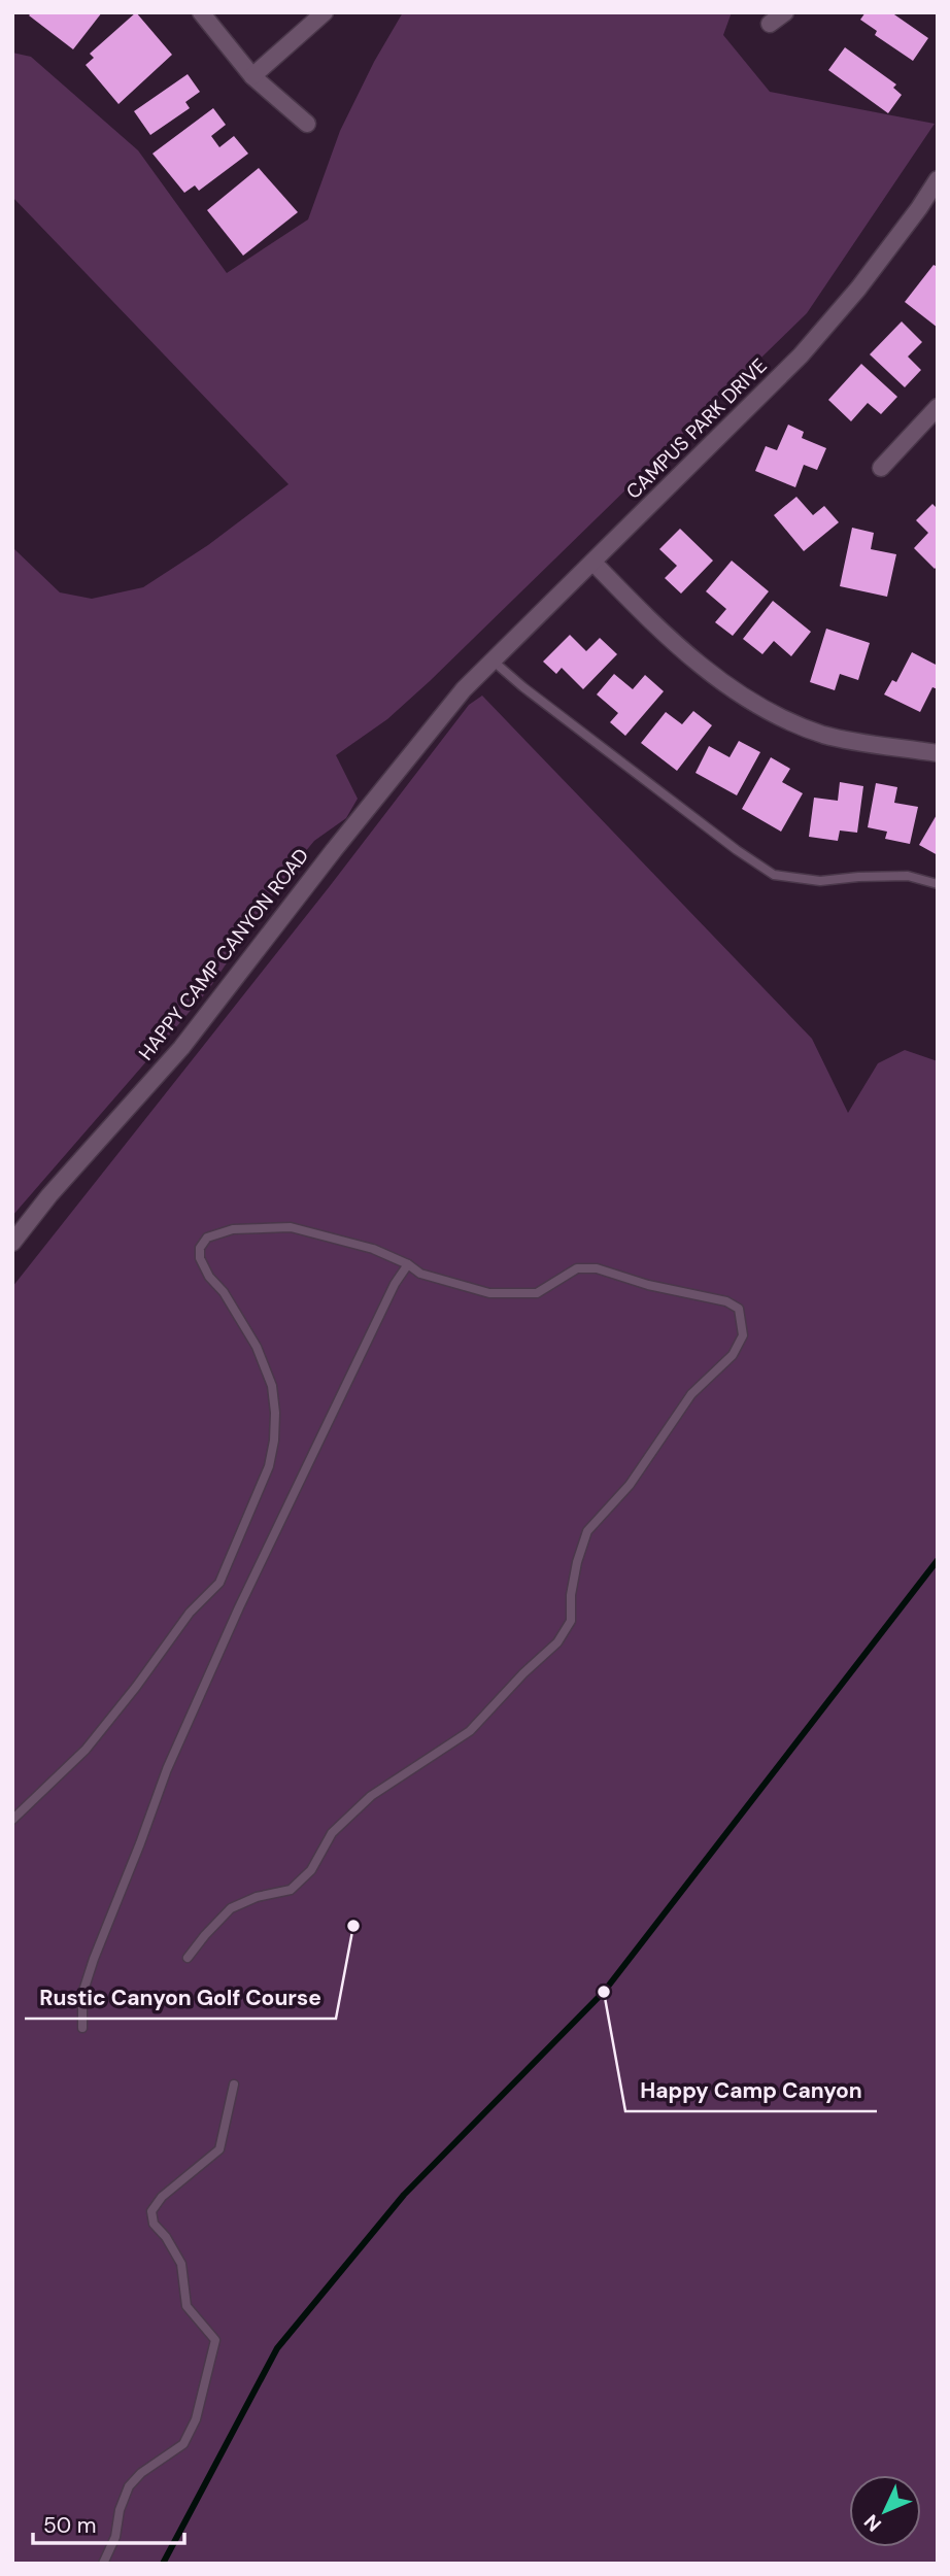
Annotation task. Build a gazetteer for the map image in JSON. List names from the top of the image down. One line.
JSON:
{"streets":{"street":["CAMPUS PARK DRIVE","HAPPY CAMP CANYON ROAD"]},"crossings":[["CAMPUS PARK DRIVE","HAPPY CAMP CANYON ROAD"]],"places":["Rustic Canyon Golf Course","Happy Camp Canyon"],"scale_bar":"50 m","north":"bottom left"}
